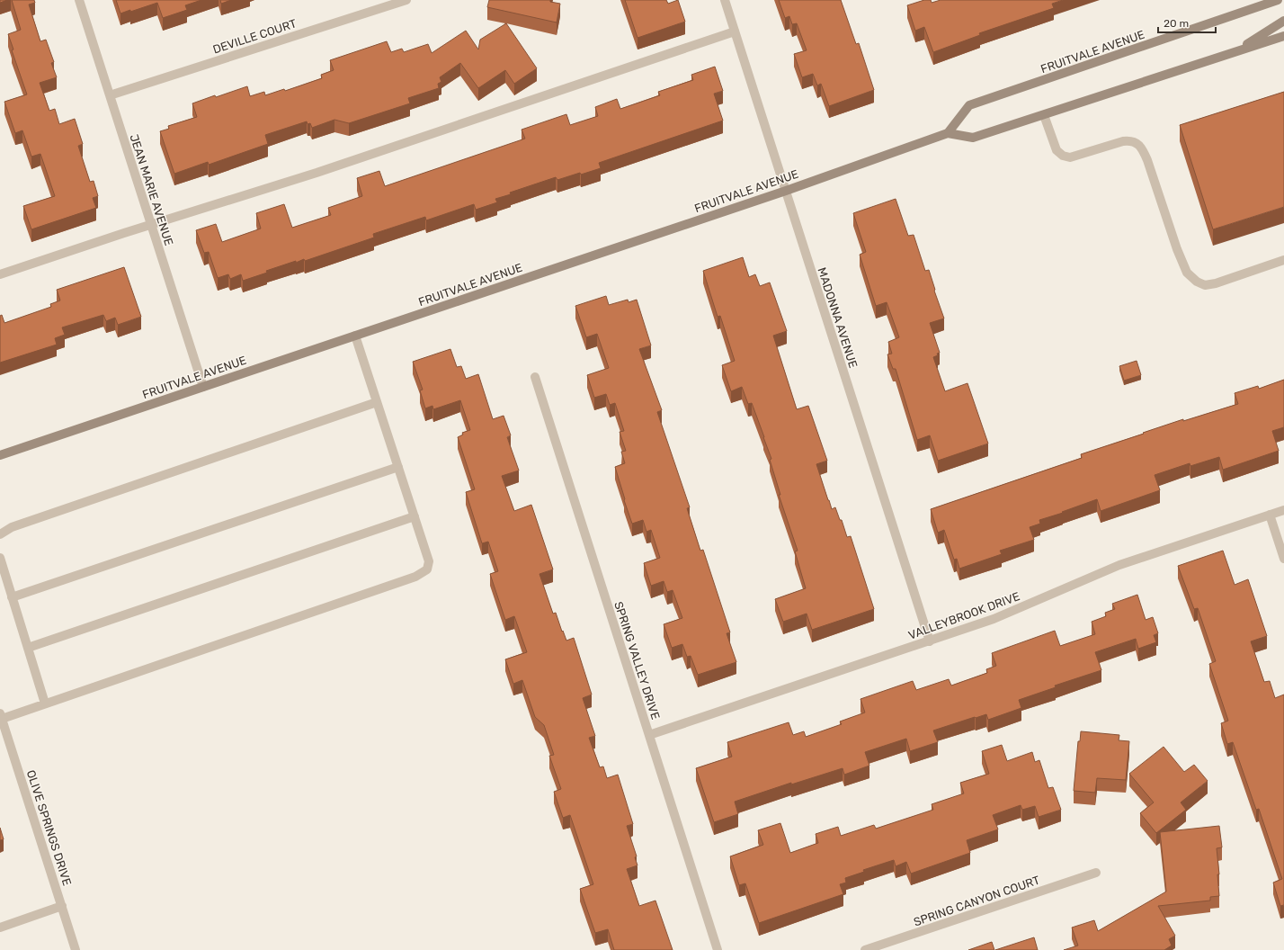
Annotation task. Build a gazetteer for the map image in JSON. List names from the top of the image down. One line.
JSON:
{"streets":{"main road":["FRUITVALE AVENUE"],"street":["DEVILLE COURT","JEAN MARIE AVENUE","MADONNA AVENUE","VALLEYBROOK DRIVE","SPRING VALLEY DRIVE","OLIVE SPRINGS DRIVE","SPRING CANYON COURT"]},"crossings":[["DEVILLE COURT","JEAN MARIE AVENUE"],["FRUITVALE AVENUE","JEAN MARIE AVENUE"],["FRUITVALE AVENUE","MADONNA AVENUE"],["MADONNA AVENUE","VALLEYBROOK DRIVE"],["VALLEYBROOK DRIVE","SPRING VALLEY DRIVE"]],"scale_bar":"20 m"}
